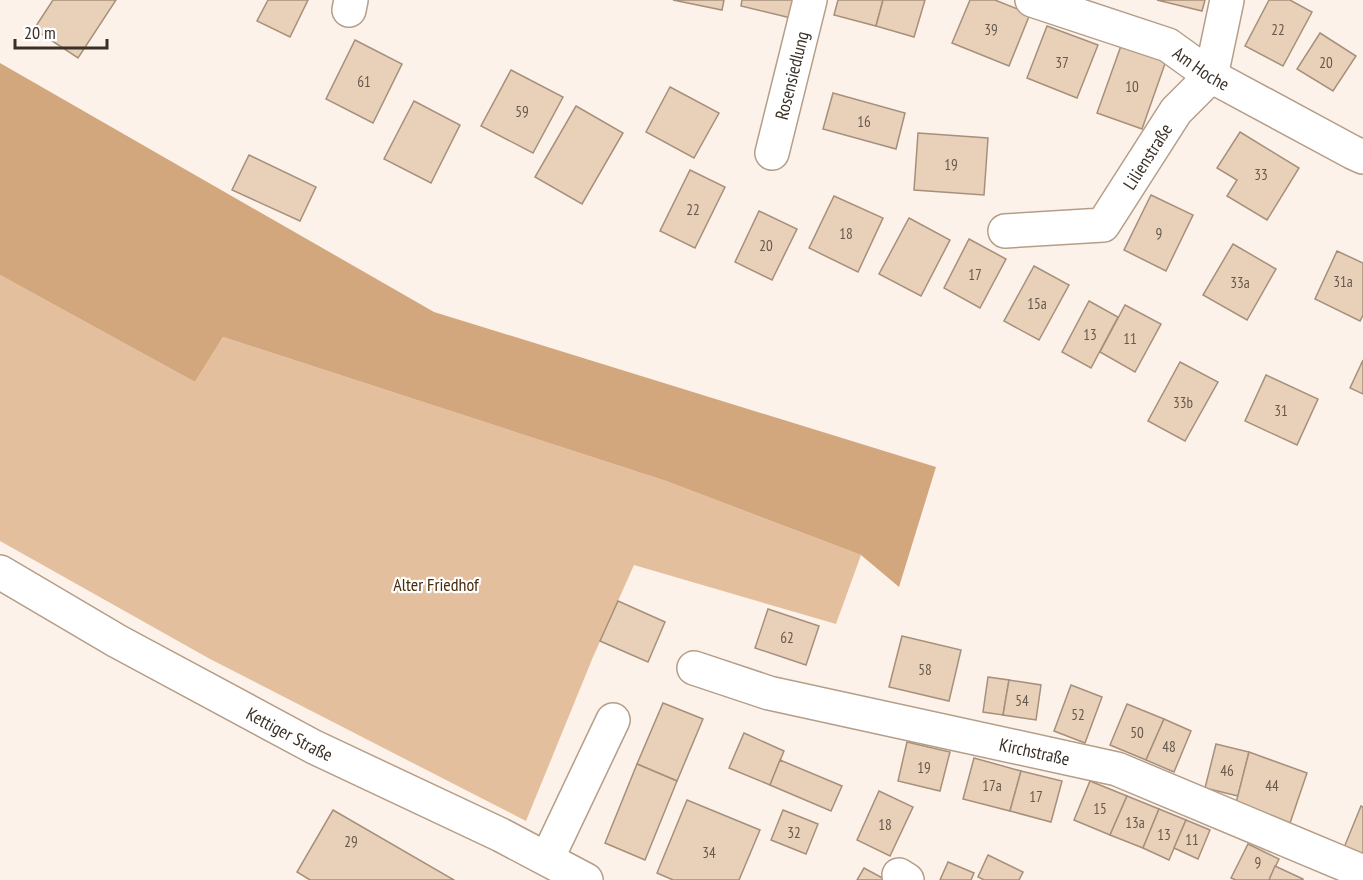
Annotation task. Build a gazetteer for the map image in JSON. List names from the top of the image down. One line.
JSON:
{"streets":{"street":["Am Hoche","Rosensiedlung","Lilienstraße","Kettiger Straße","Kirchstraße"]},"crossings":[["Am Hoche","Lilienstraße"]],"parks":["Alter Friedhof"],"house_numbers":["39","22","37","20","61","10","59","16","19","33","22","18","9","20","17","31a","33a","15a","13","11","33b","31","62","58","54","52","50","48","19","46","17a","44","17","15","13a","18","32","13","11","29","34","9"],"scale_bar":"20 m"}
